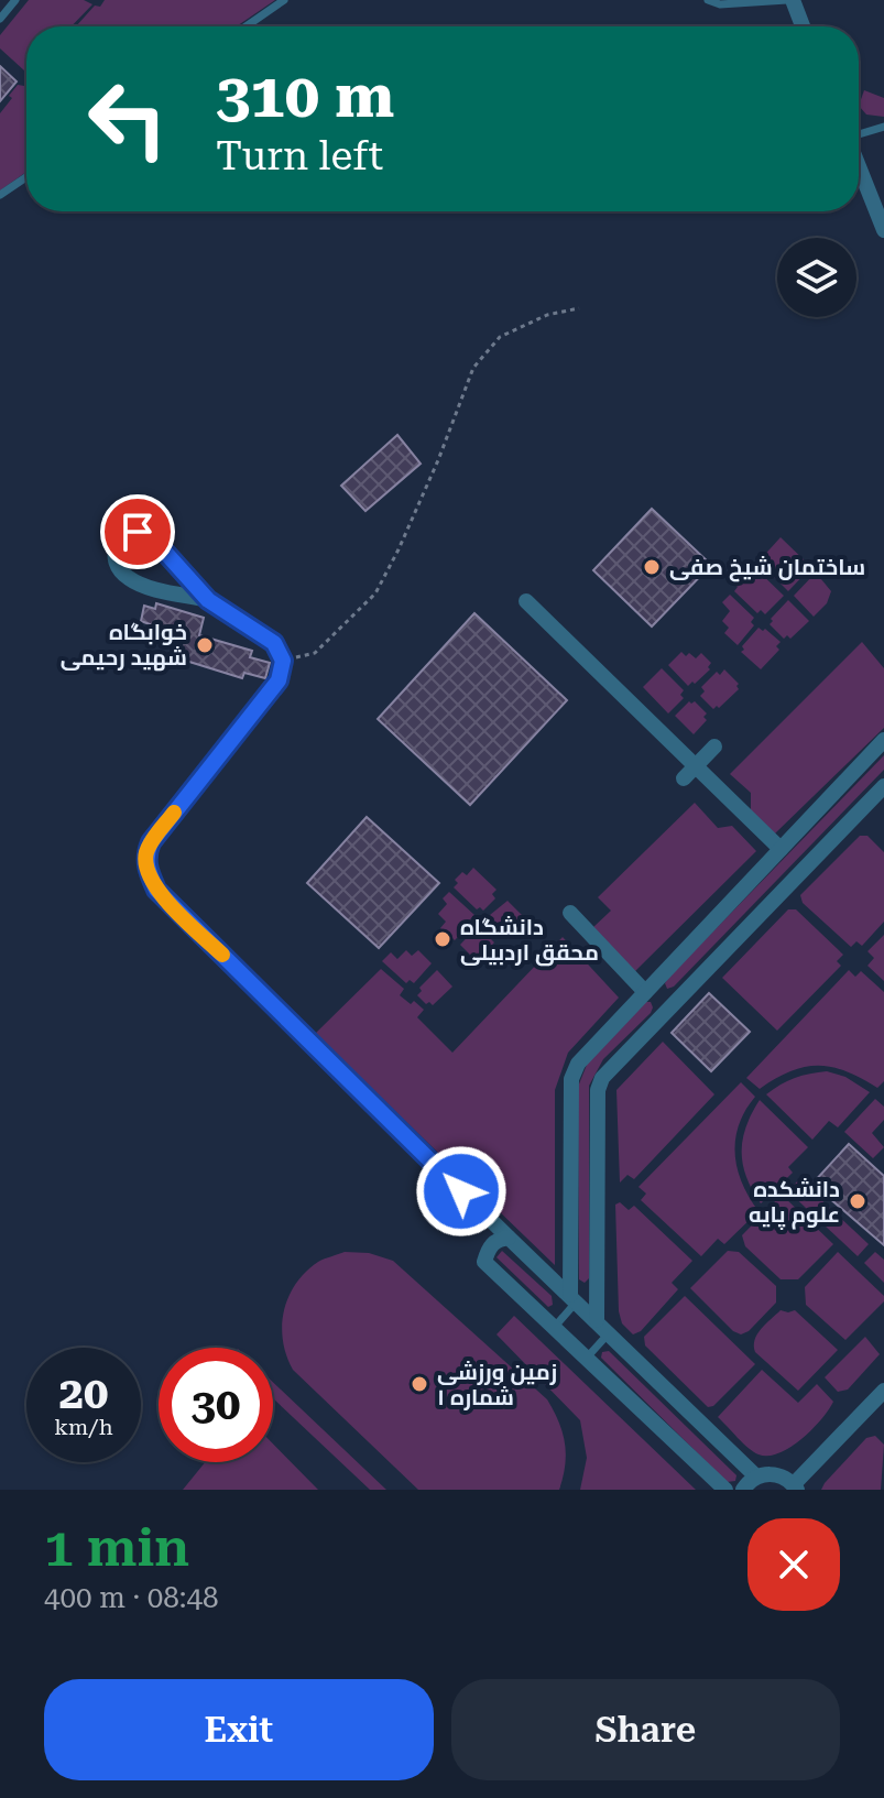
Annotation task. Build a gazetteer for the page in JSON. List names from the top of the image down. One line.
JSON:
{"places":["ساختمان شیخ صفی","خوابگاه شهید رحیمی","دانشگاه محقق اردبیلی","دانشکده علوم پایه","زمین ورزشی شماره ۱"],"page":{"turn":["310 m","Turn left"],"speed":"20 km/h","limit":"30","heading":["1 min","400 m · 08:48"],"buttons":["Exit","Share"]}}
